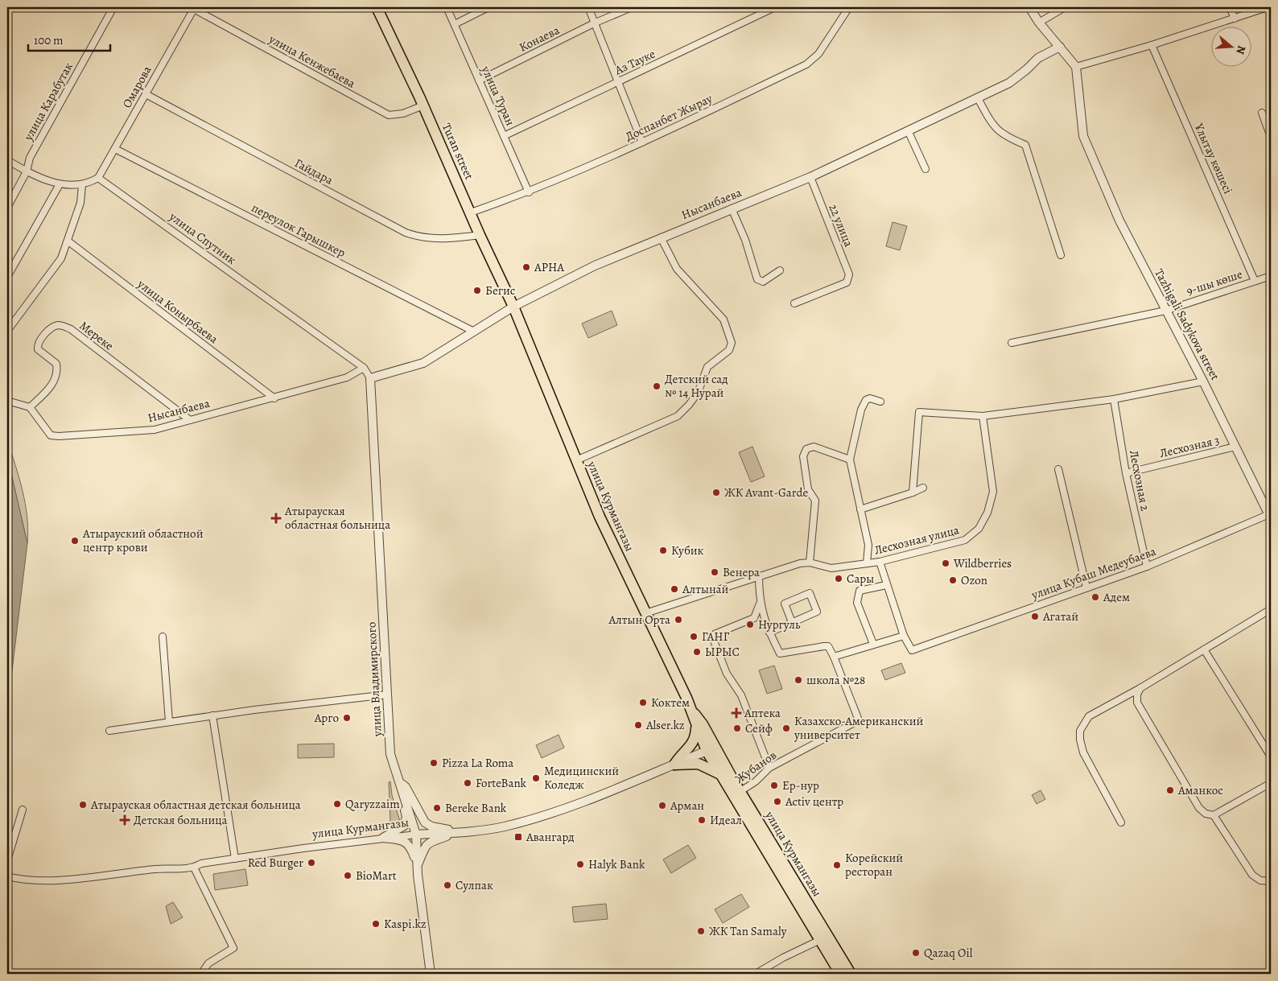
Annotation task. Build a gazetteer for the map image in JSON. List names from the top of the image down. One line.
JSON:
{"streets":{"main road":["Turan street","улица Курмангазы"],"street":["Конаева","улица Кенжебаева","Аз Тауке","Омарова","улица Туран","улица Карабутак","Доспанбет Жырау","Ұлытау көшесi","Гайдара","Нысанбаева","22 улица","переулок Гарышкер","улица Спутник","9-шы көше","улица Конырбаева","Tazhigali Sadykova street","Мереке","Лесхозная 3","Лесхозная 2","Лесхозная улица","улица Кубаш Медеубаева","улица Владимирского","Жубанов"]},"crossings":[["Конаева","улица Туран"],["улица Кенжебаева","Омарова"],["улица Кенжебаева","Turan street"],["Аз Тауке","улица Туран"],["Омарова","Гайдара"],["Омарова","переулок Гарышкер"],["Омарова","улица Спутник"],["улица Туран","Доспанбет Жырау"],["Доспанбет Жырау","Turan street"],["Turan street","Гайдара"],["Turan street","Нысанбаева"],["Turan street","улица Курмангазы"],["Ұлытау көшесi","9-шы көше"],["Нысанбаева","22 улица"],["Нысанбаева","переулок Гарышкер"],["Нысанбаева","улица Спутник"],["Нысанбаева","улица Конырбаева"],["Нысанбаева","Мереке"],["Нысанбаева","улица Курмангазы"],["Нысанбаева","улица Владимирского"],["улица Спутник","улица Владимирского"],["9-шы көше","Tazhigali Sadykova street"],["Tazhigali Sadykova street","Лесхозная 3"],["Tazhigali Sadykova street","улица Кубаш Медеубаева"],["Лесхозная 3","Лесхозная 2"],["Лесхозная 2","улица Кубаш Медеубаева"],["улица Курмангазы","Лесхозная улица"],["улица Курмангазы","улица Владимирского"],["улица Курмангазы","Жубанов"]],"places":{"other":["АРНА","Бегис","Детский сад № 14 Нурай","ЖК Avant-Garde","Атырауский областной центр крови","Кубик","Wildberries","Венера","Сары","Ozon","Алтынай","Адем","Агатай","Алтын Орта","Нургуль","ГАНГ","ЫРЫС","школа №28","Коктем","Арго","Alser.kz","Сейф","Казахско-Американский университет","Pizza La Roma","Медицинский Коледж","ForteBank","Ер-нур","Аманкос","Activ центр","Qaryzzaim","Атырауская областная детская больница","Арман","Bereke Bank","Идеал","Red Burger","Halyk Bank","Корейский ресторан","BioMart","Сулпак","Kaspi.kz","ЖК Tan Samaly","Qazaq Oil"],"health":["Атырауская областная больница","Аптека","Детская больница"],"transit":["Авангард"]},"scale_bar":"100 m","north":"right"}
